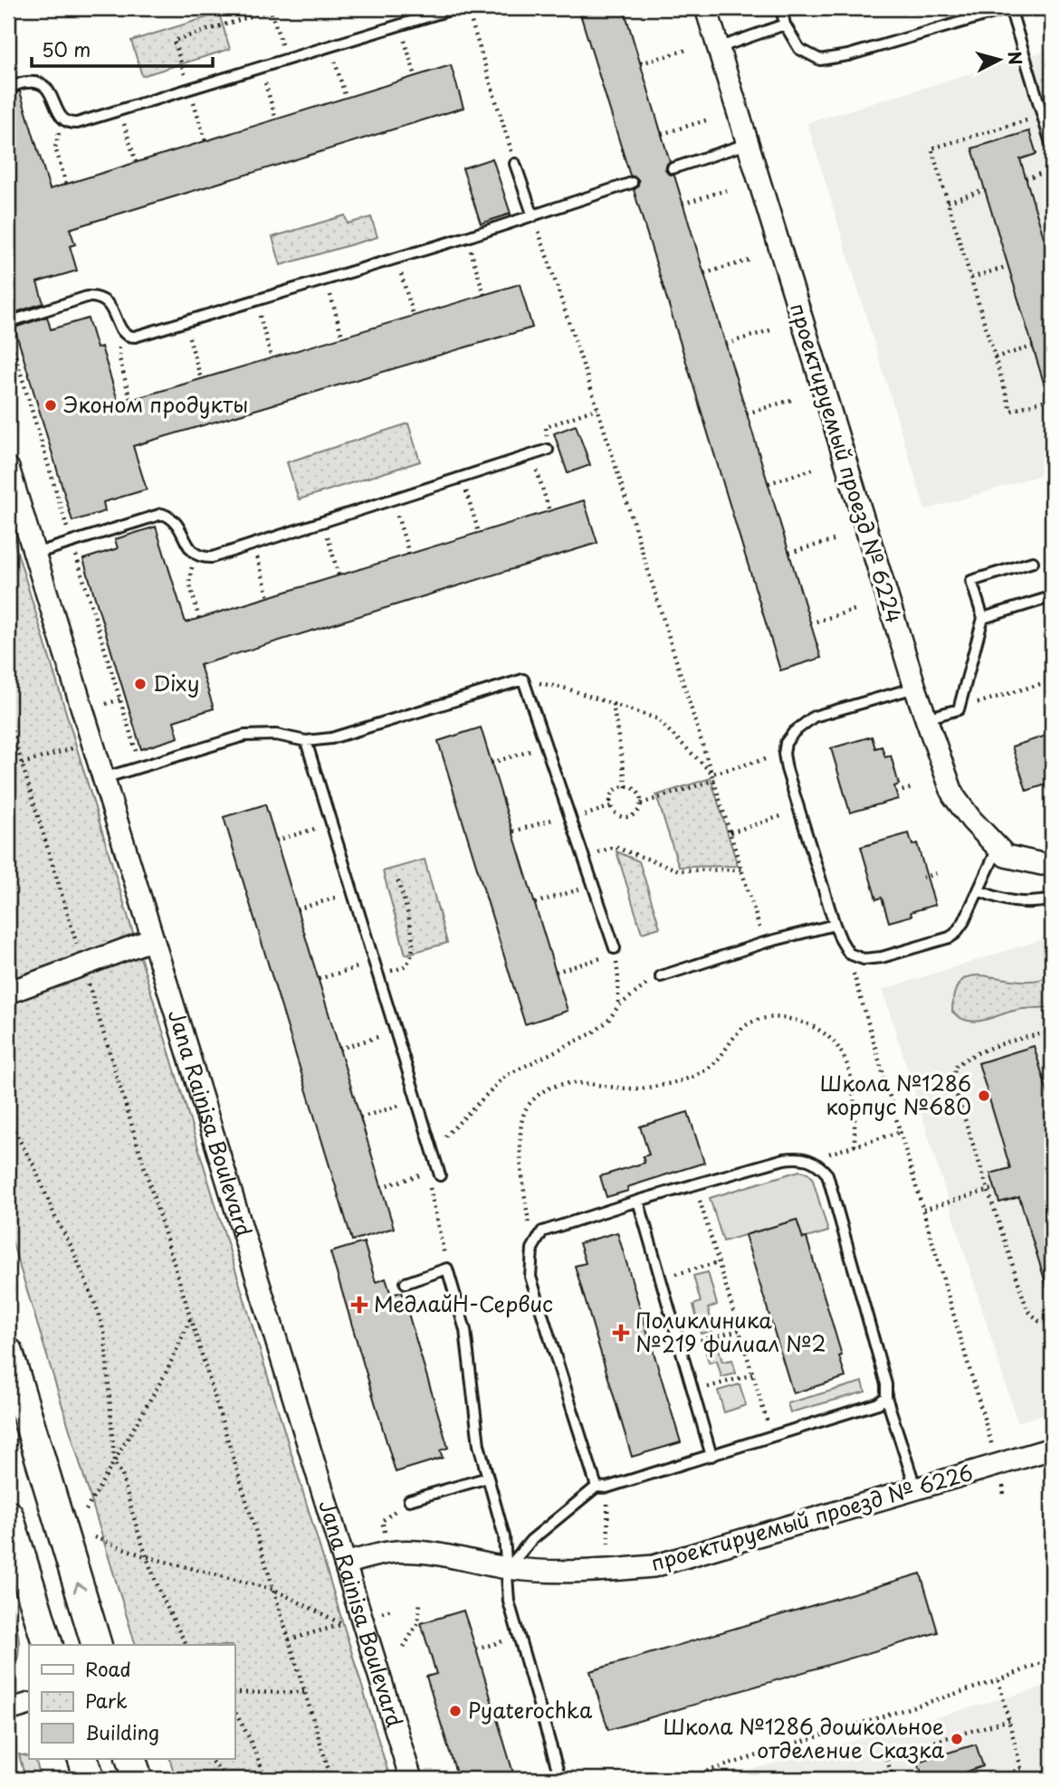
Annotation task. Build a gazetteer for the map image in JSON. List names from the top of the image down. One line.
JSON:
{"streets":{"street":["проектируемый проезд № 6224","Jana Rainisa Boulevard","проектируемый проезд № 6226"]},"crossings":[["Jana Rainisa Boulevard","проектируемый проезд № 6226"]],"places":{"other":["Эконом продукты","Dixy","Школа №1286 корпус №680","Pyaterochka","Школа №1286 дошкольное отделение Сказка"],"health":["МедлайН-Сервис","Поликлиника №219 филиал №2"]},"legend":["Road","Park","Building"],"scale_bar":"50 m","north":"right"}
